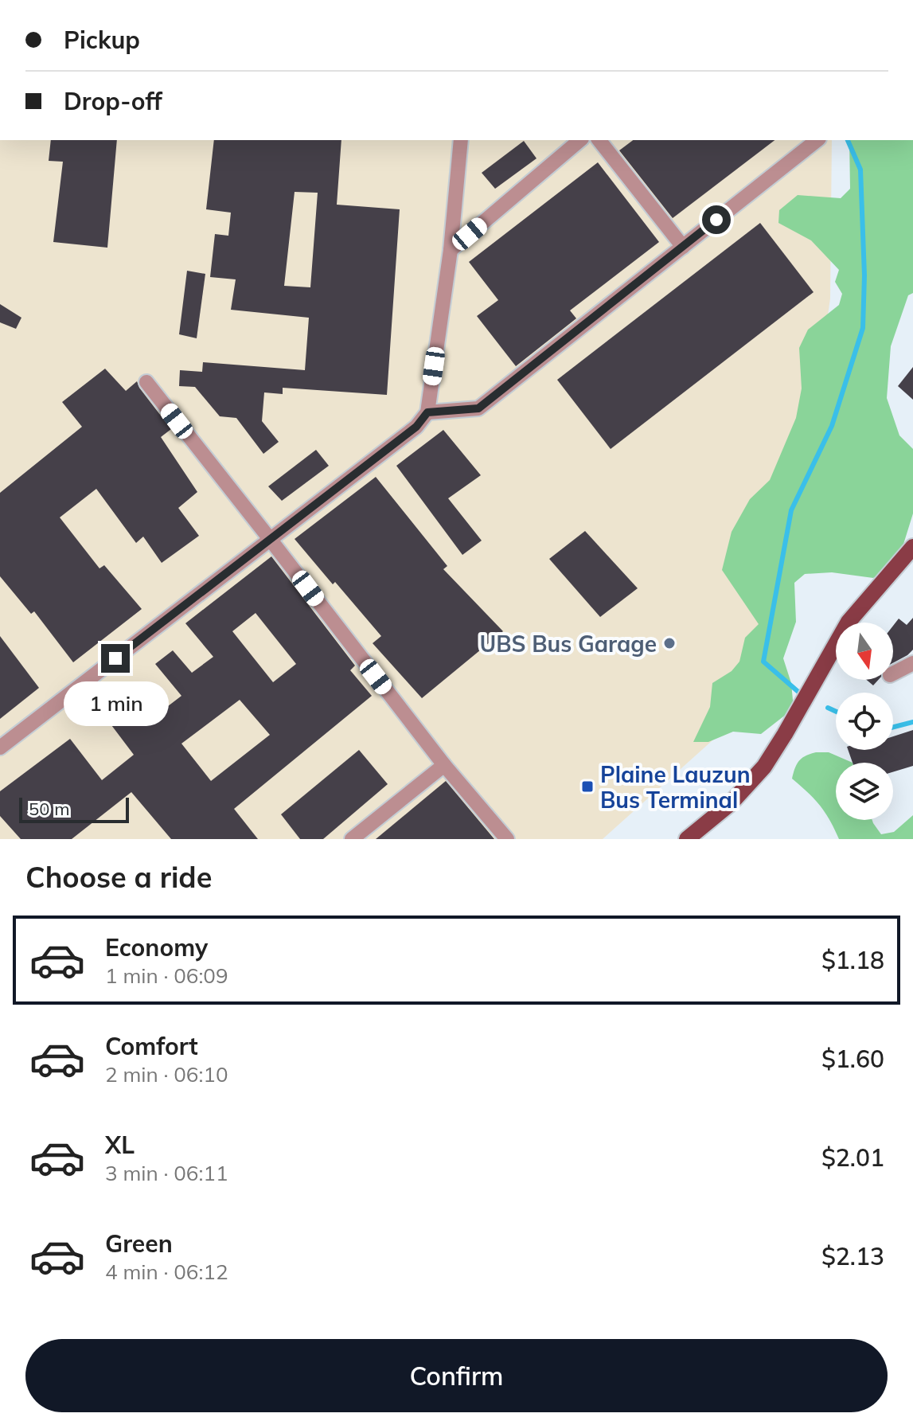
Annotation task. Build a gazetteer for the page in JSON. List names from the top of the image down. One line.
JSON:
{"places":{"other":["UBS Bus Garage"],"transit":["Plaine Lauzun Bus Terminal"]},"scale_bar":"50 m","north":"bottom","page":{"banner":["Pickup","Drop-off"],"bubble":"1 min","scale":"50 m","heading":"Choose a ride","list":[{"name":"Economy","note":"1 min · 06:09","value":"$1.18"},{"name":"Comfort","note":"2 min · 06:10","value":"$1.60"},{"name":"XL","note":"3 min · 06:11","value":"$2.01"},{"name":"Green","note":"4 min · 06:12","value":"$2.13"}],"buttons":"Confirm"}}
